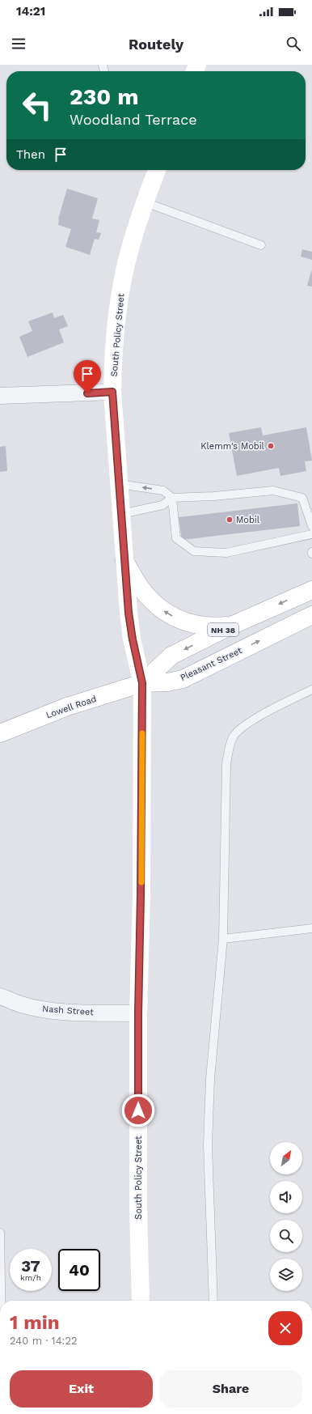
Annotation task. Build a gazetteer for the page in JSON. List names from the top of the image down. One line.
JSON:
{"streets":{"street":["South Policy Street","NH 38","Pleasant Street","Lowell Road","Nash Street"]},"crossings":[["South Policy Street","NH 38"],["South Policy Street","Pleasant Street"],["South Policy Street","Lowell Road"],["South Policy Street","Nash Street"],["NH 38","Pleasant Street"],["NH 38","Lowell Road"],["Pleasant Street","Lowell Road"]],"places":["Klemm's Mobil","Mobil"],"north":"top right","page":{"status":"14:21","header":"Routely","turn":["230 m","Woodland Terrace"],"then":"Then","speed":"37 km/h","limit":"40","heading":["1 min","240 m · 14:22"],"buttons":["Exit","Share"]}}
